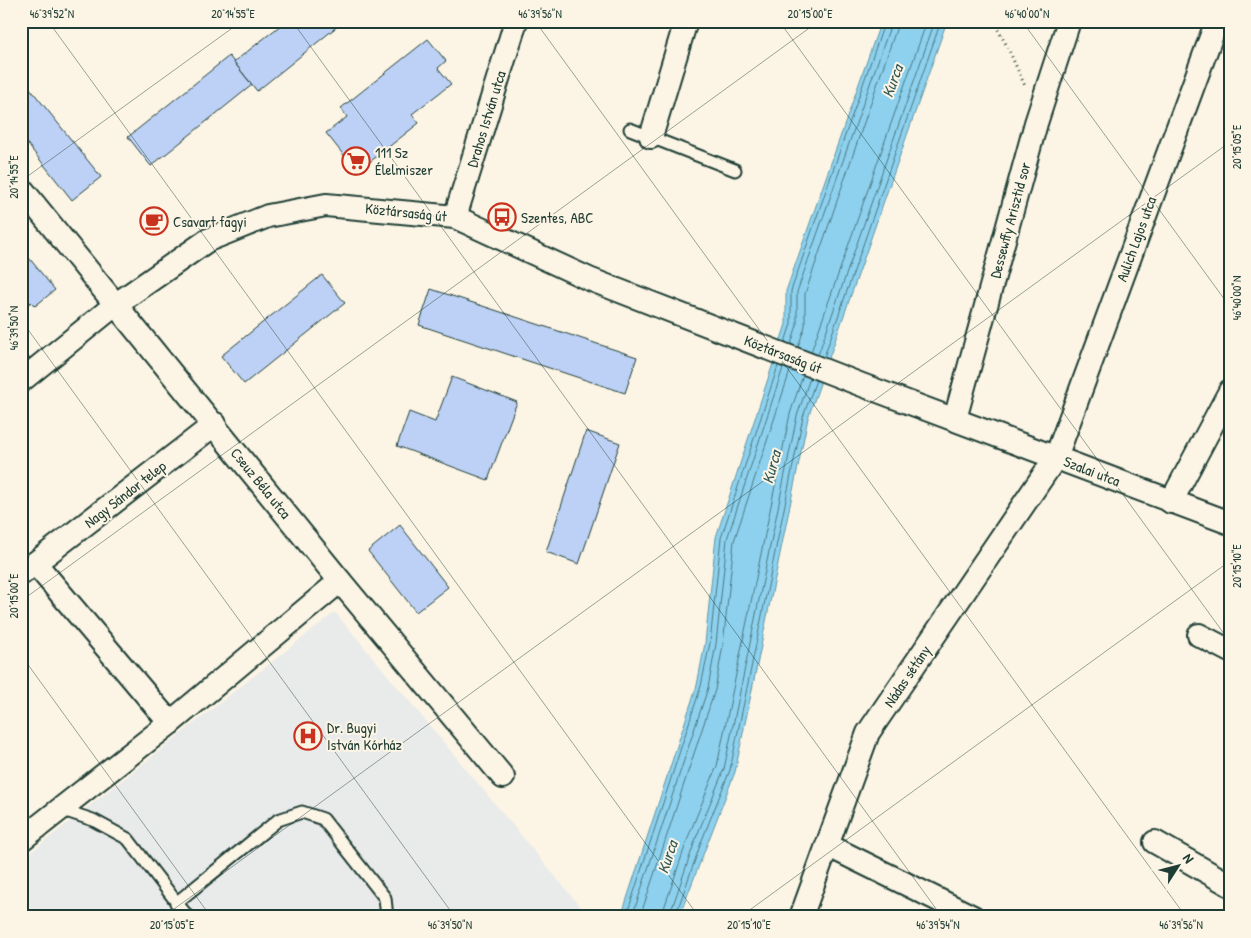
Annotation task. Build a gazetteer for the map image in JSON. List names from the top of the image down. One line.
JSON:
{"streets":{"street":["Drahos István utca","Köztársaság út","Dessewffy Arisztid sor","Aulich Lajos utca","Szalai utca","Cseuz Béla utca","Nagy Sándor telep","Nádas sétány"]},"crossings":[["Drahos István utca","Köztársaság út"],["Köztársaság út","Dessewffy Arisztid sor"],["Köztársaság út","Szalai utca"],["Köztársaság út","Cseuz Béla utca"],["Dessewffy Arisztid sor","Szalai utca"],["Aulich Lajos utca","Szalai utca"],["Aulich Lajos utca","Nádas sétány"],["Szalai utca","Nádas sétány"],["Cseuz Béla utca","Nagy Sándor telep"]],"water":["Kurca"],"places":{"supermarket":["111 Sz Élelmiszer"],"bus stop":["Szentes, ABC"],"cafe":["Csavart fagyi"],"hospital":["Dr. Bugyi István Kórház"]},"north":"top right","coordinates":["46°39'52\"N","20°14'55\"E","46°39'56\"N","20°15'00\"E","46°40'00\"N","20°15'05\"E","46°39'50\"N","20°15'10\"E","46°39'54\"N"]}
